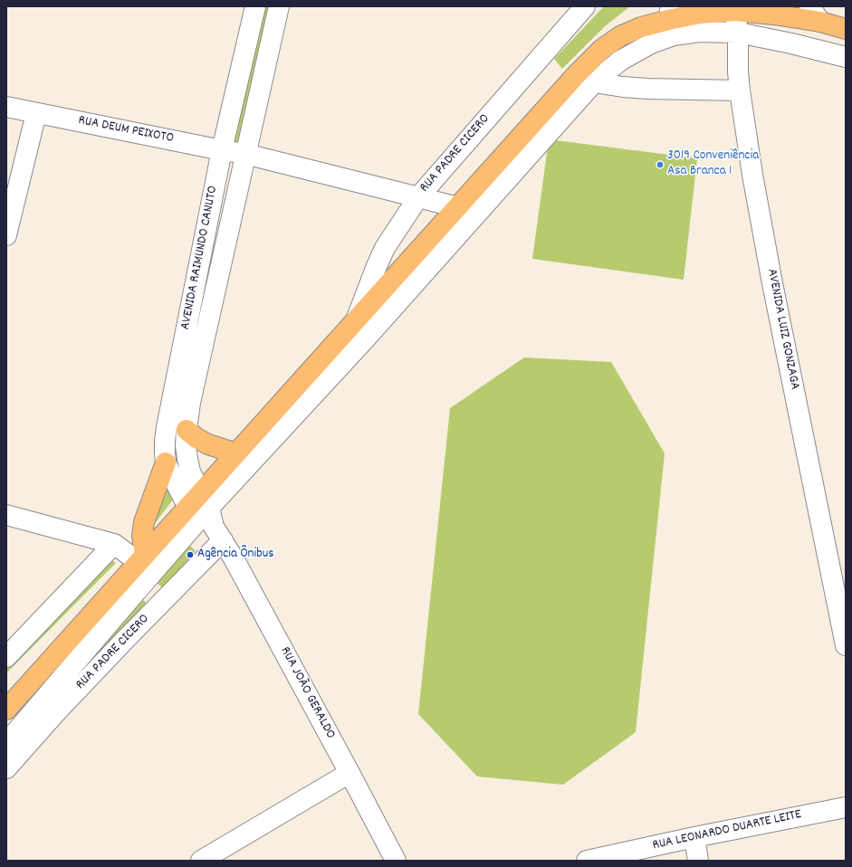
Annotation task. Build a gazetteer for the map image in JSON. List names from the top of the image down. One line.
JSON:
{"streets":{"street":["RUA DEUM PEIXOTO","RUA PADRE CICERO","AVENIDA RAIMUNDO CANUTO","AVENIDA LUIZ GONZAGA","RUA JOÃO GERALDO","RUA LEONARDO DUARTE LEITE"]},"crossings":[["RUA DEUM PEIXOTO","RUA PADRE CICERO"],["RUA DEUM PEIXOTO","AVENIDA RAIMUNDO CANUTO"],["RUA PADRE CICERO","AVENIDA RAIMUNDO CANUTO"],["RUA PADRE CICERO","RUA JOÃO GERALDO"],["AVENIDA RAIMUNDO CANUTO","RUA JOÃO GERALDO"]],"places":["3019 Conveniência Asa Branca 1","Agência Ônibus"]}
